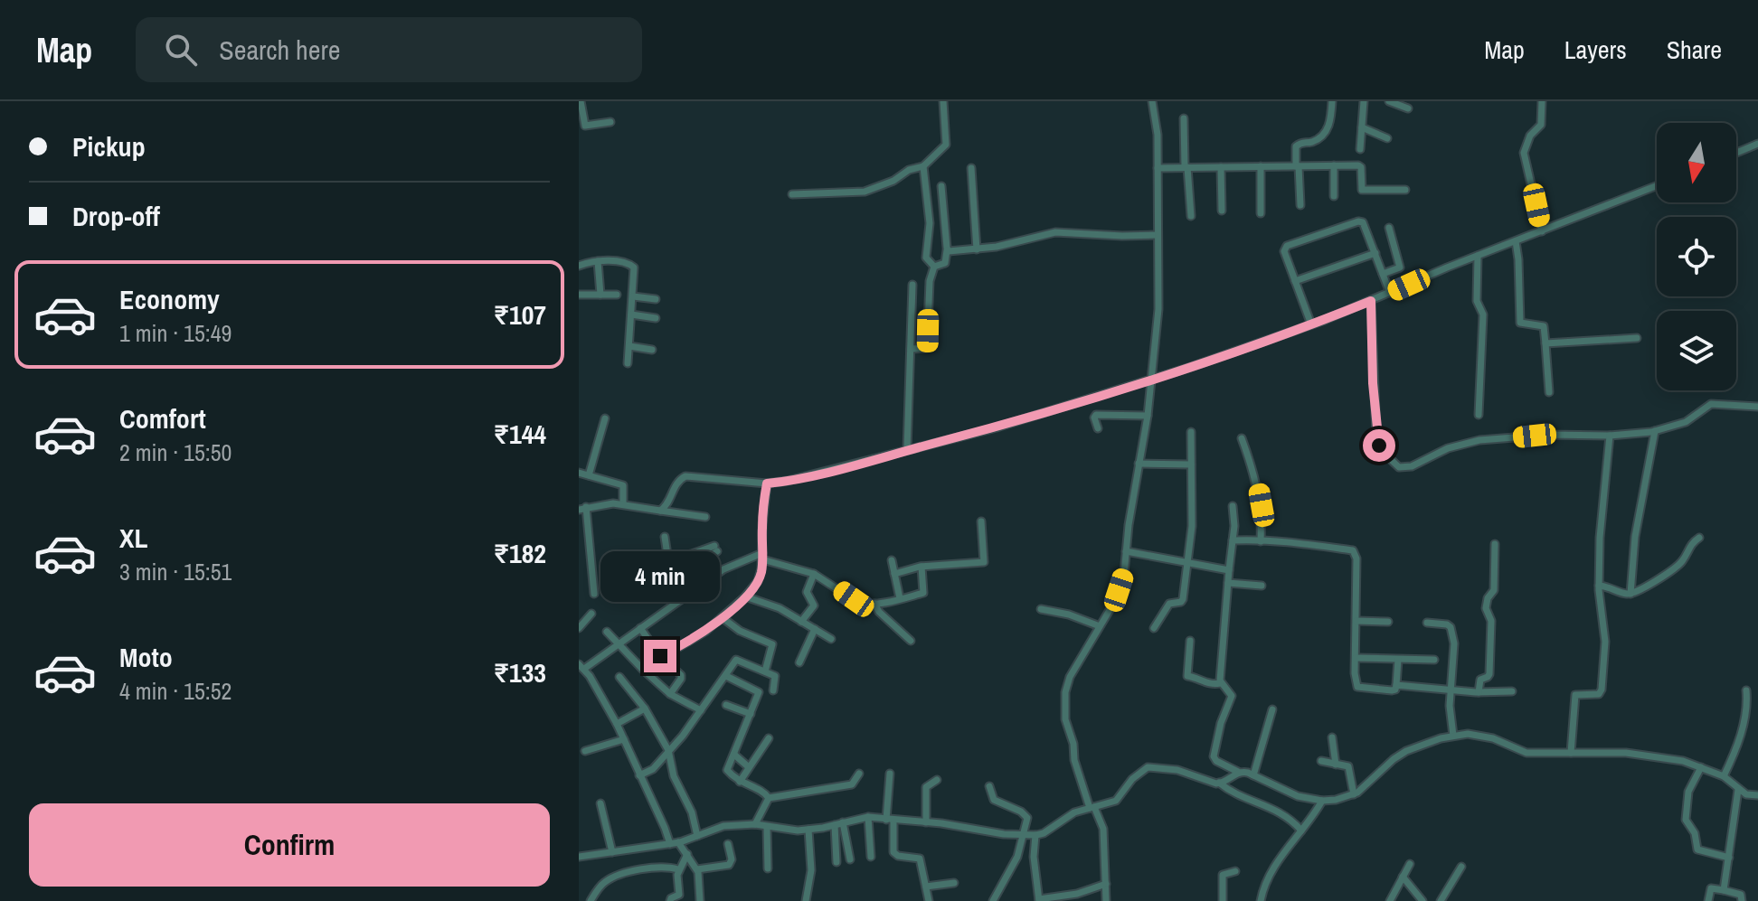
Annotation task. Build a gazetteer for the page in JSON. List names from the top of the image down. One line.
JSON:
{"north":"bottom","page":{"header":"Map","search":"Search here","nav":["Map","Layers","Share"],"banner":["Pickup","Drop-off"],"list":[{"name":"Economy","note":"1 min · 15:49","value":"₹107"},{"name":"Comfort","note":"2 min · 15:50","value":"₹144"},{"name":"XL","note":"3 min · 15:51","value":"₹182"},{"name":"Moto","note":"4 min · 15:52","value":"₹133"}],"bubble":"4 min","buttons":"Confirm"}}
